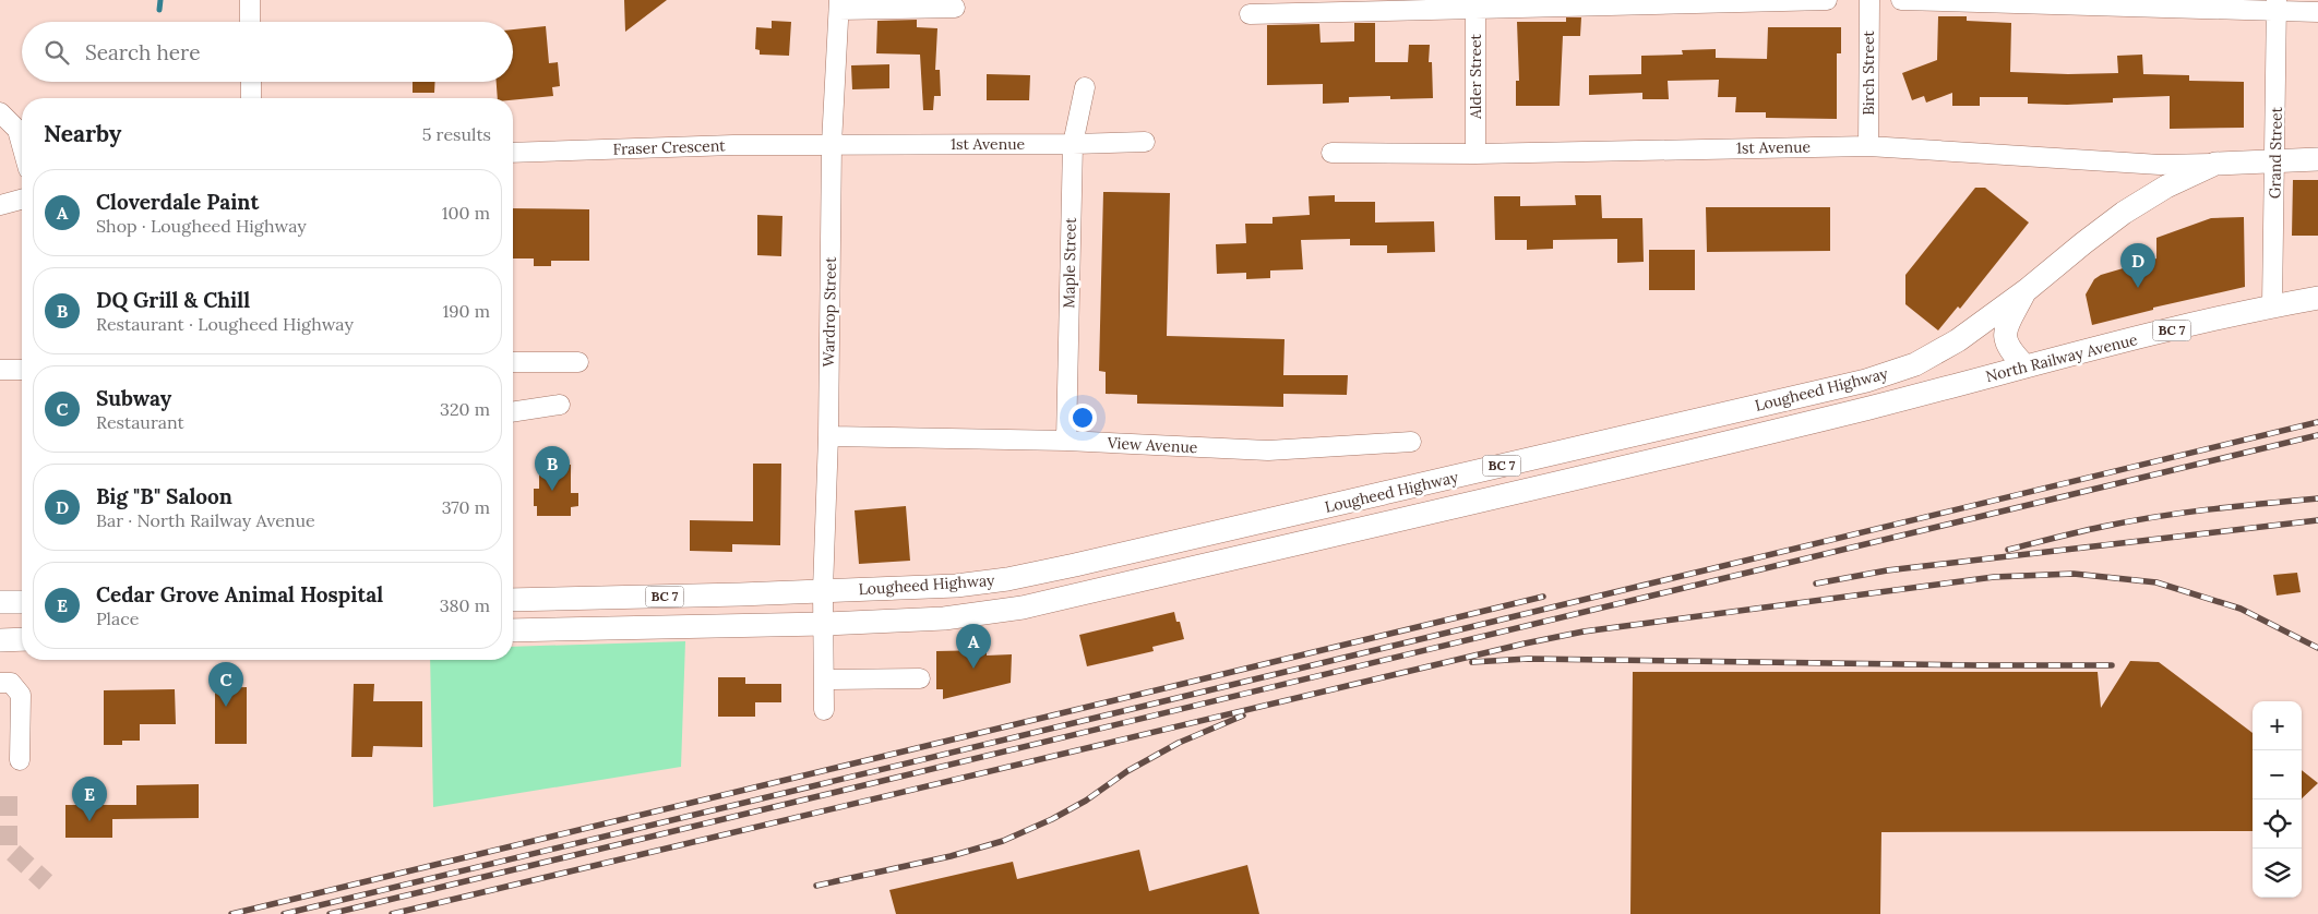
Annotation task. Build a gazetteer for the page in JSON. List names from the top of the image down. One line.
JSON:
{"streets":{"main road":["BC 7","North Railway Avenue","Lougheed Highway"],"street":["Birch Street","Alder Street","1st Avenue","Fraser Crescent","Grand Street","Maple Street","Wardrop Street","View Avenue"]},"crossings":[["Birch Street","1st Avenue"],["Alder Street","1st Avenue"],["1st Avenue","Fraser Crescent"],["1st Avenue","Maple Street"],["1st Avenue","Wardrop Street"],["1st Avenue","Lougheed Highway"],["Fraser Crescent","Wardrop Street"],["Grand Street","BC 7"],["Grand Street","North Railway Avenue"],["Grand Street","Lougheed Highway"],["Maple Street","View Avenue"],["Wardrop Street","Lougheed Highway"],["Wardrop Street","View Avenue"],["BC 7","Lougheed Highway"],["North Railway Avenue","Lougheed Highway"]],"page":{"search":"Search here","heading":["Nearby","5 results"],"list":[{"mark":"A","name":"Cloverdale Paint","note":"Shop · Lougheed Highway","value":"100 m"},{"mark":"B","name":"DQ Grill & Chill","note":"Restaurant · Lougheed Highway","value":"190 m"},{"mark":"C","name":"Subway","note":"Restaurant","value":"320 m"},{"mark":"D","name":"Big \"B\" Saloon","note":"Bar · North Railway Avenue","value":"370 m"},{"mark":"E","name":"Cedar Grove Animal Hospital","note":"Place","value":"380 m"}],"pins":["D","B","A","C","E"],"map_buttons":["+","−"]}}
